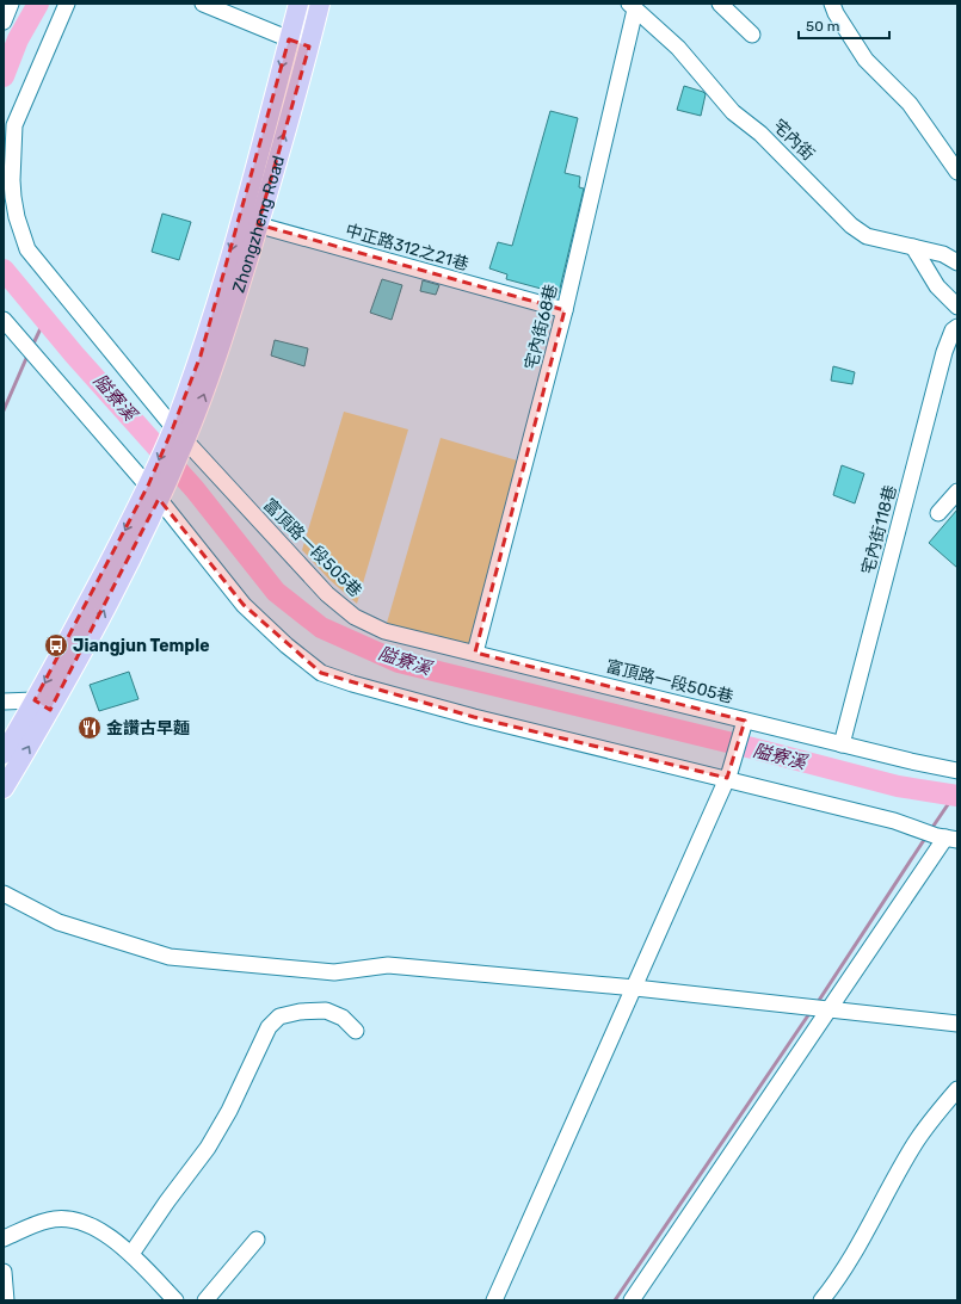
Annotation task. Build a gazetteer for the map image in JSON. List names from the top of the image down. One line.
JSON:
{"streets":{"main road":["Zhongzheng Road"],"street":["宅內街","中正路312之21巷","宅內街68巷","宅內街118巷","富頂路一段505巷"]},"crossings":[["宅內街","宅內街68巷"],["Zhongzheng Road","中正路312之21巷"],["Zhongzheng Road","富頂路一段505巷"],["中正路312之21巷","宅內街68巷"],["宅內街68巷","富頂路一段505巷"],["宅內街118巷","富頂路一段505巷"]],"water":["隘寮溪"],"places":{"bus stop":["Jiangjun Temple"],"restaurant":["金讚古早麵"]},"scale_bar":"50 m"}
